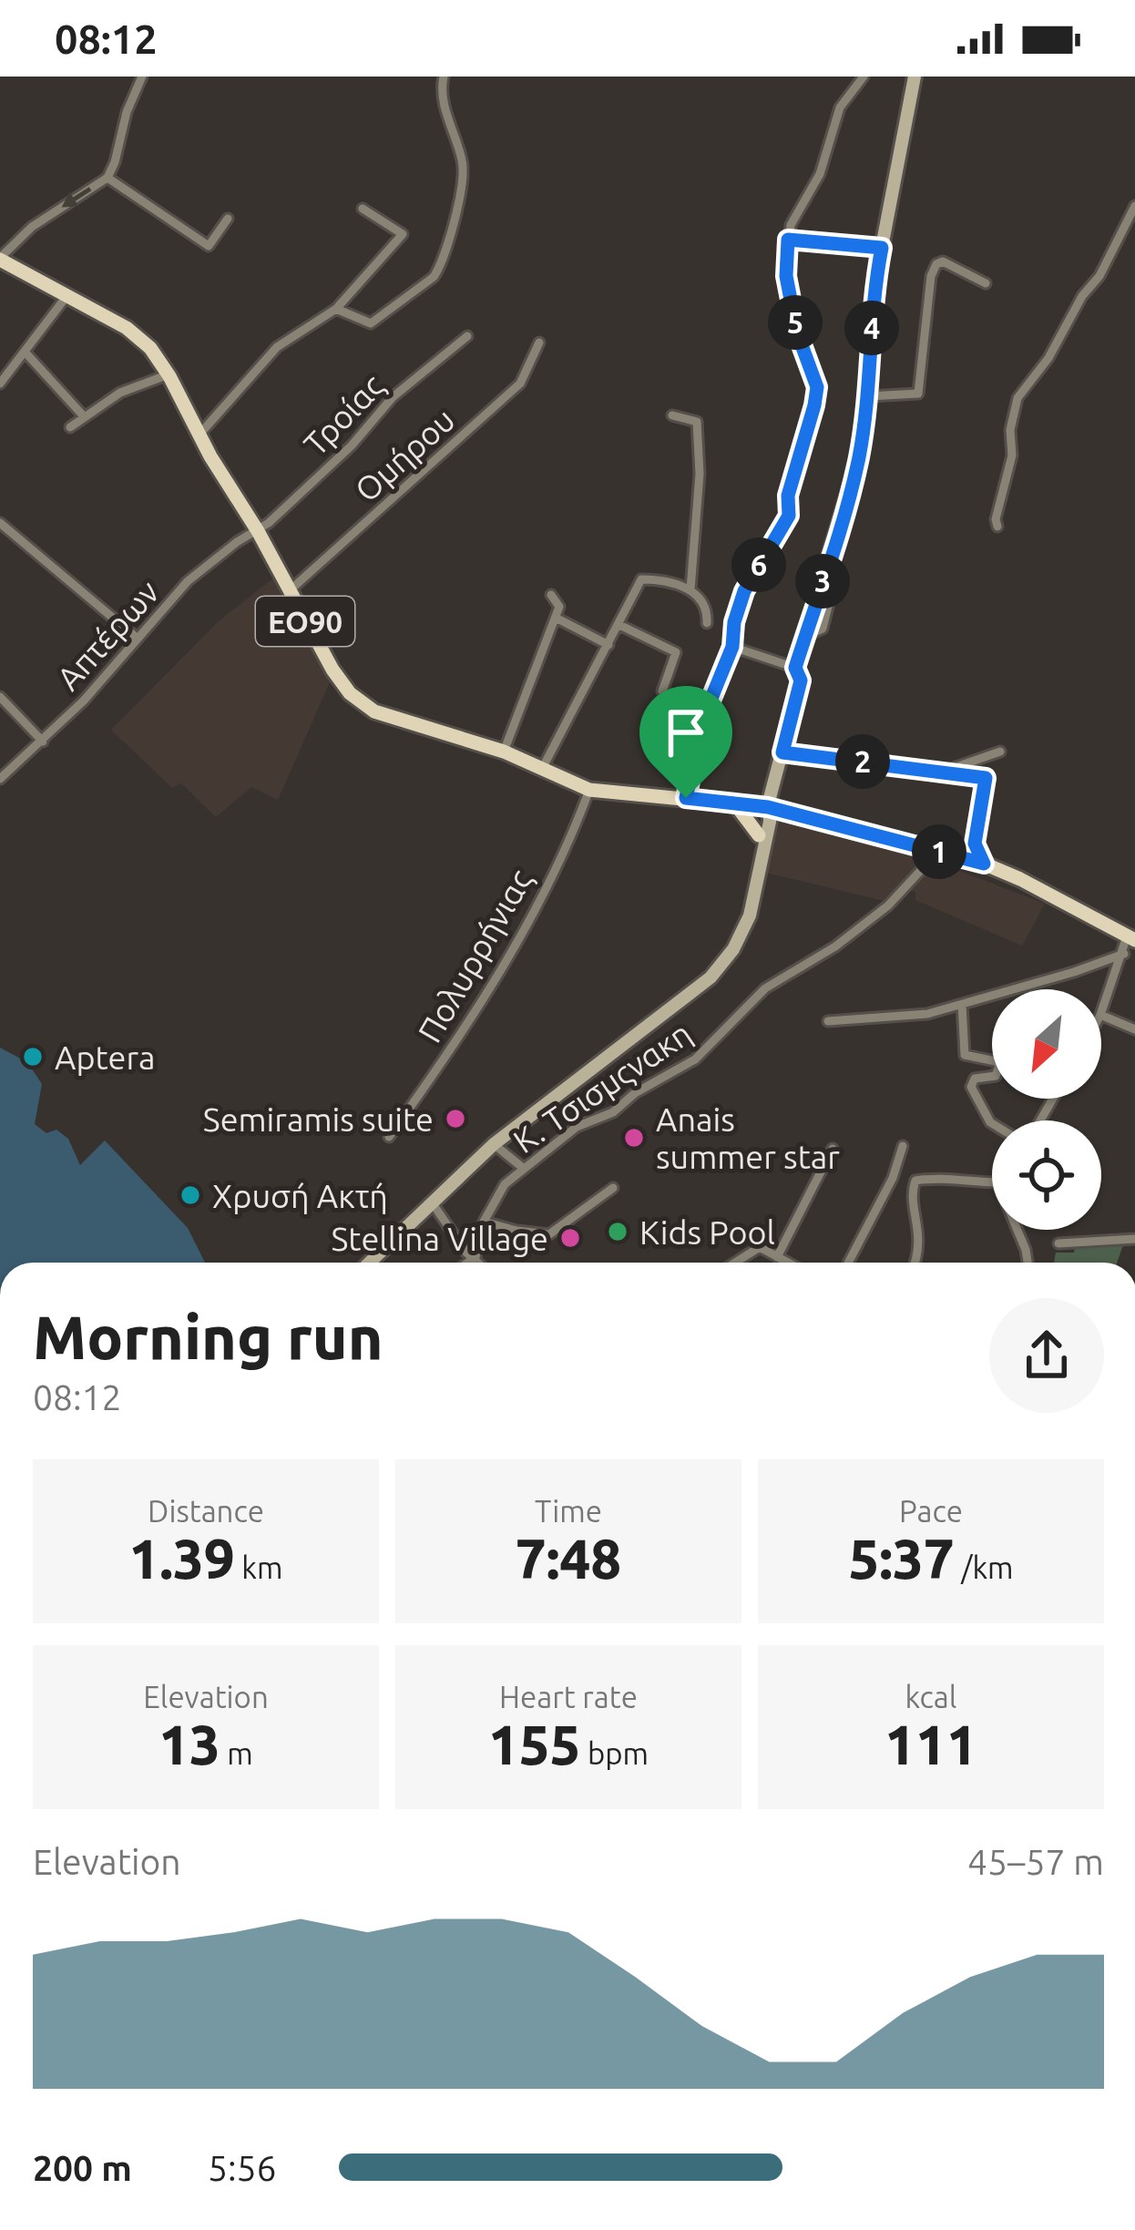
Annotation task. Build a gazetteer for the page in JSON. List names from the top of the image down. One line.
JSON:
{"streets":{"main road":["ΕΟ90"],"street":["Τροίας","Ομήρου","Απτέρων","Πολυρρήνιας","Κ. Τσισμςνακη"]},"crossings":[["Τροίας","ΕΟ90"],["Τροίας","Απτέρων"],["Ομήρου","ΕΟ90"],["ΕΟ90","Απτέρων"],["ΕΟ90","Πολυρρήνιας"],["ΕΟ90","Κ. Τσισμςνακη"]],"places":["Aptera","Semiramis suite","Anais summer star","Χρυσή Ακτή","Kids Pool","Stellina Village"],"north":"bottom left","page":{"status":"08:12","pins":["5","4","6","3","2","1"],"heading":["Morning run","08:12"],"stats":[["Distance","1.39 km"],["Time","7:48"],["Pace","5:37 /km"],["Elevation","13 m"],["Heart rate","155 bpm"],["kcal","111"]],"chart":["Elevation","45–57 m"],"list":[{"name":"200 m","note":"5:56"}]}}
